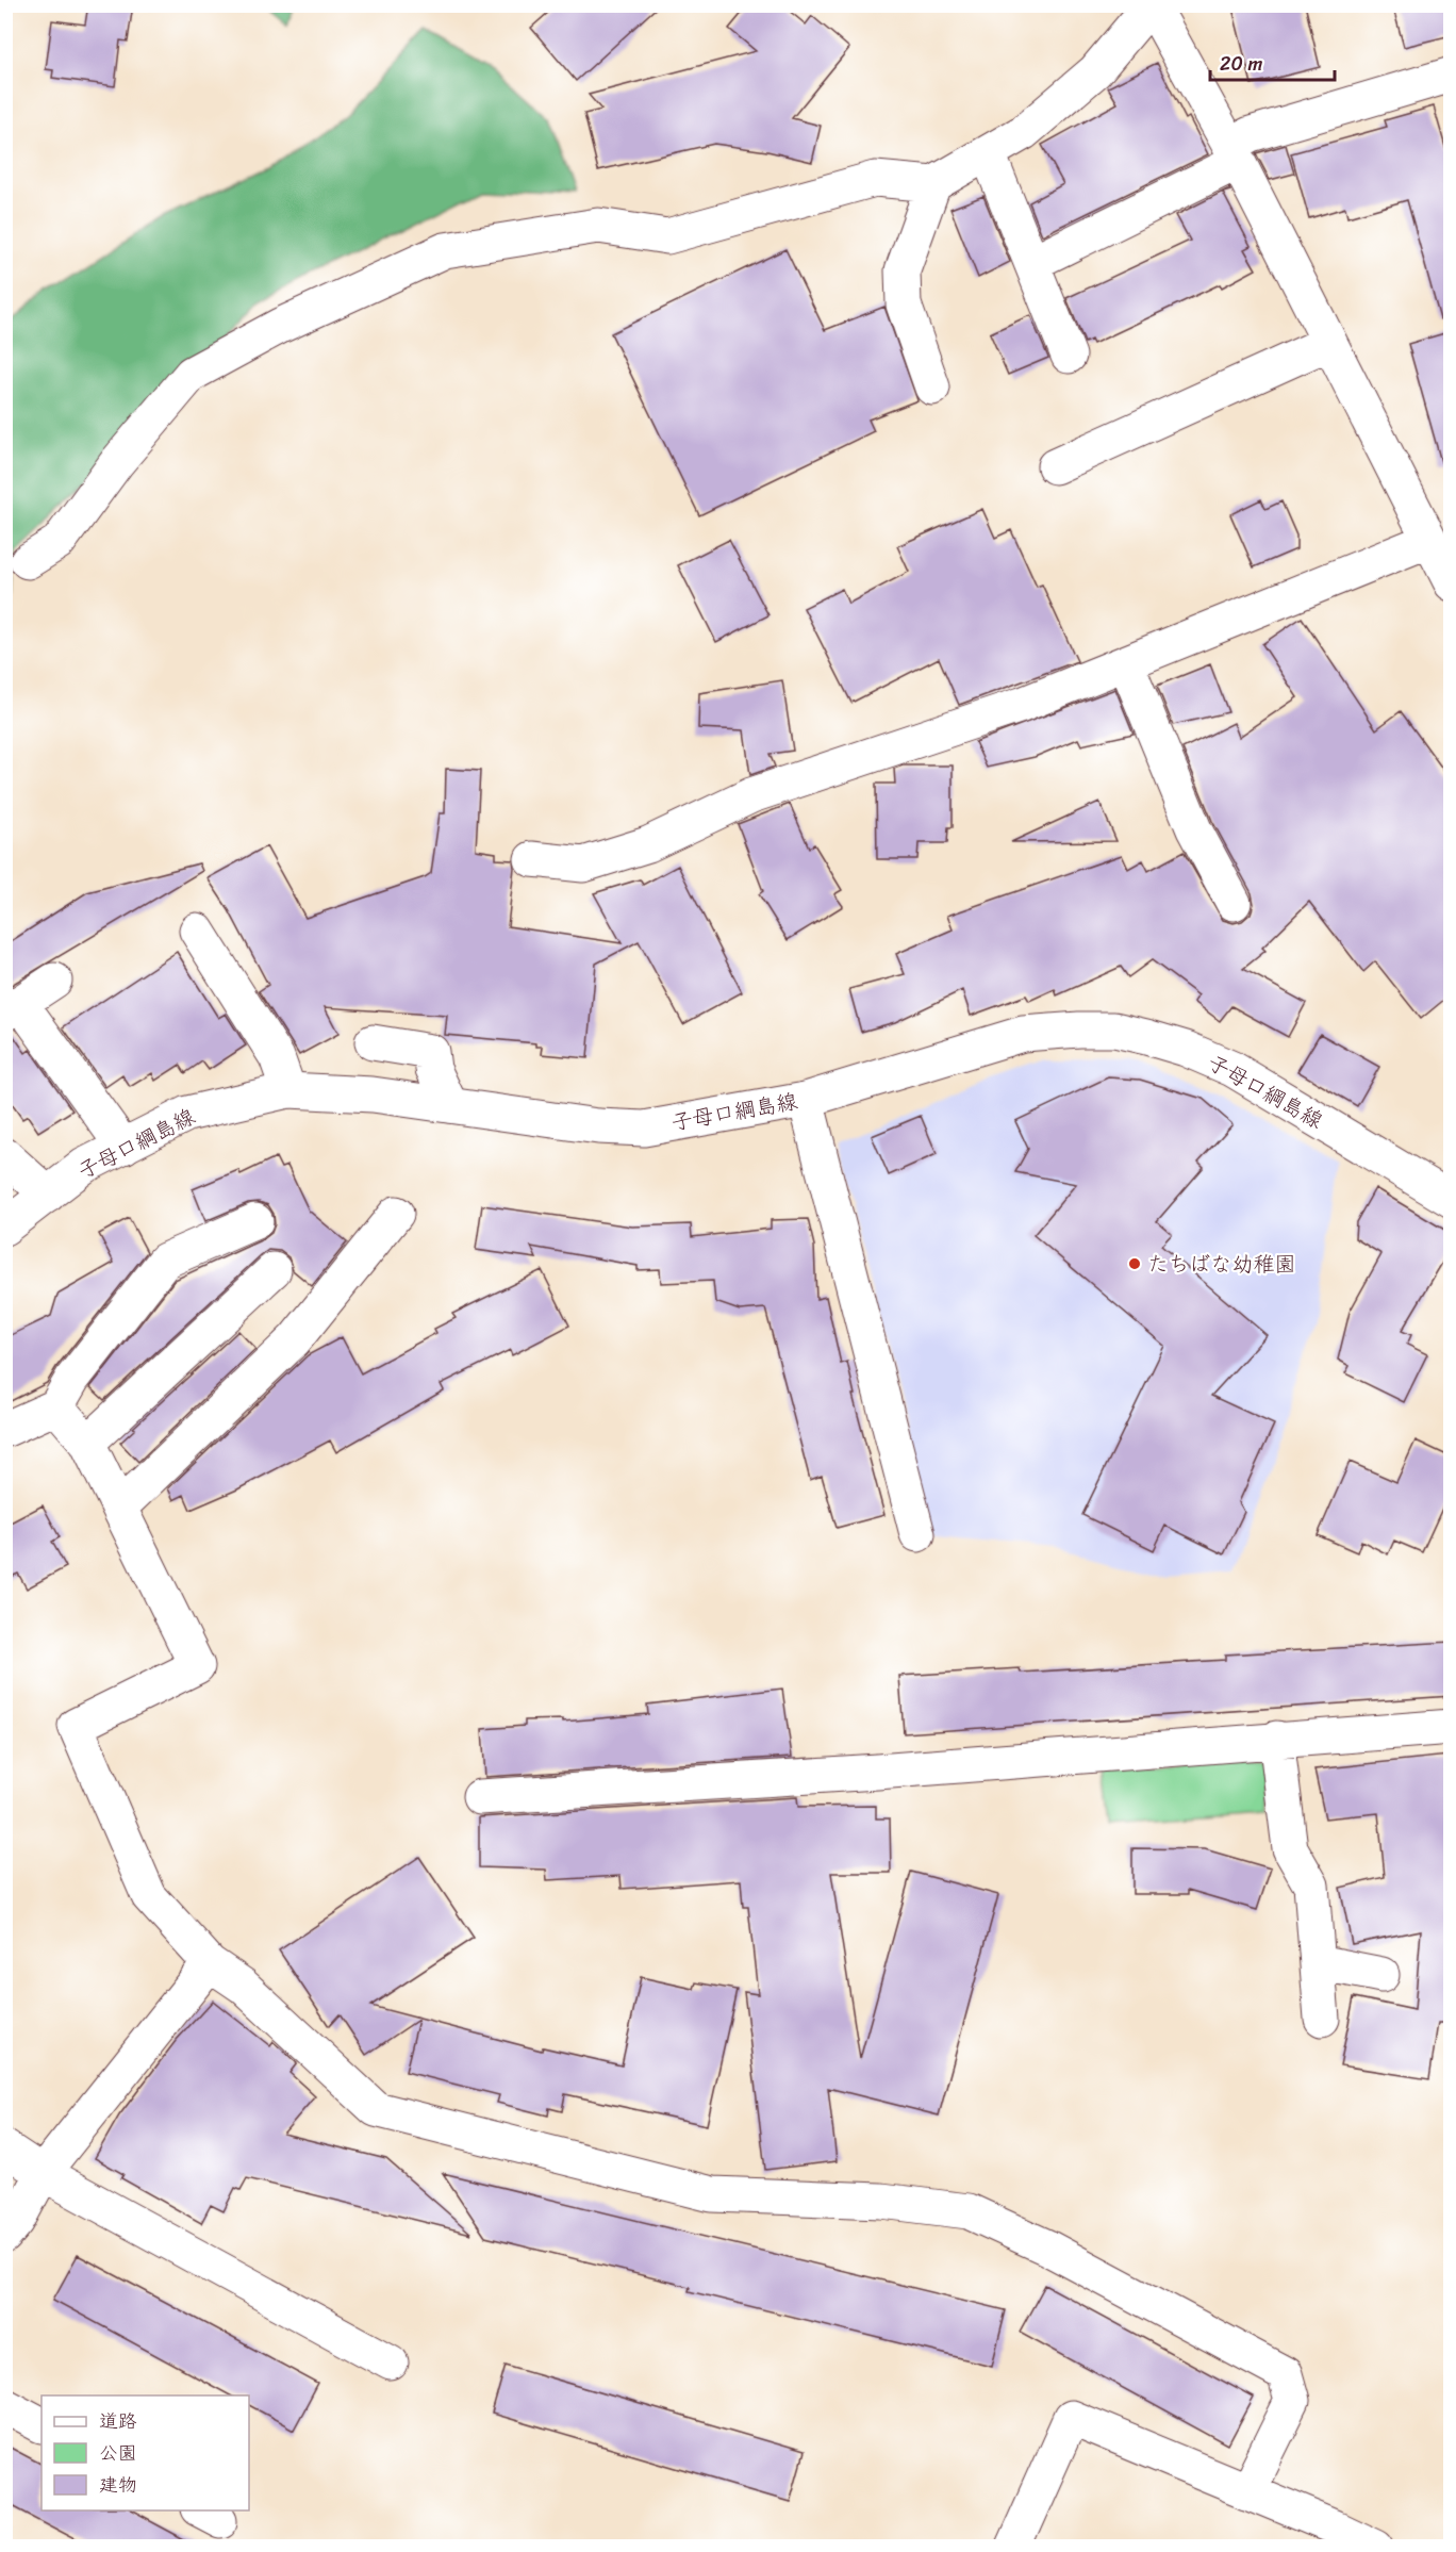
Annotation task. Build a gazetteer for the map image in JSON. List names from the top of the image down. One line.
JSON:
{"streets":{"street":["子母口綱島線"]},"places":["たちばな幼稚園"],"legend":["道路","公園","建物"],"scale_bar":"20 m"}
